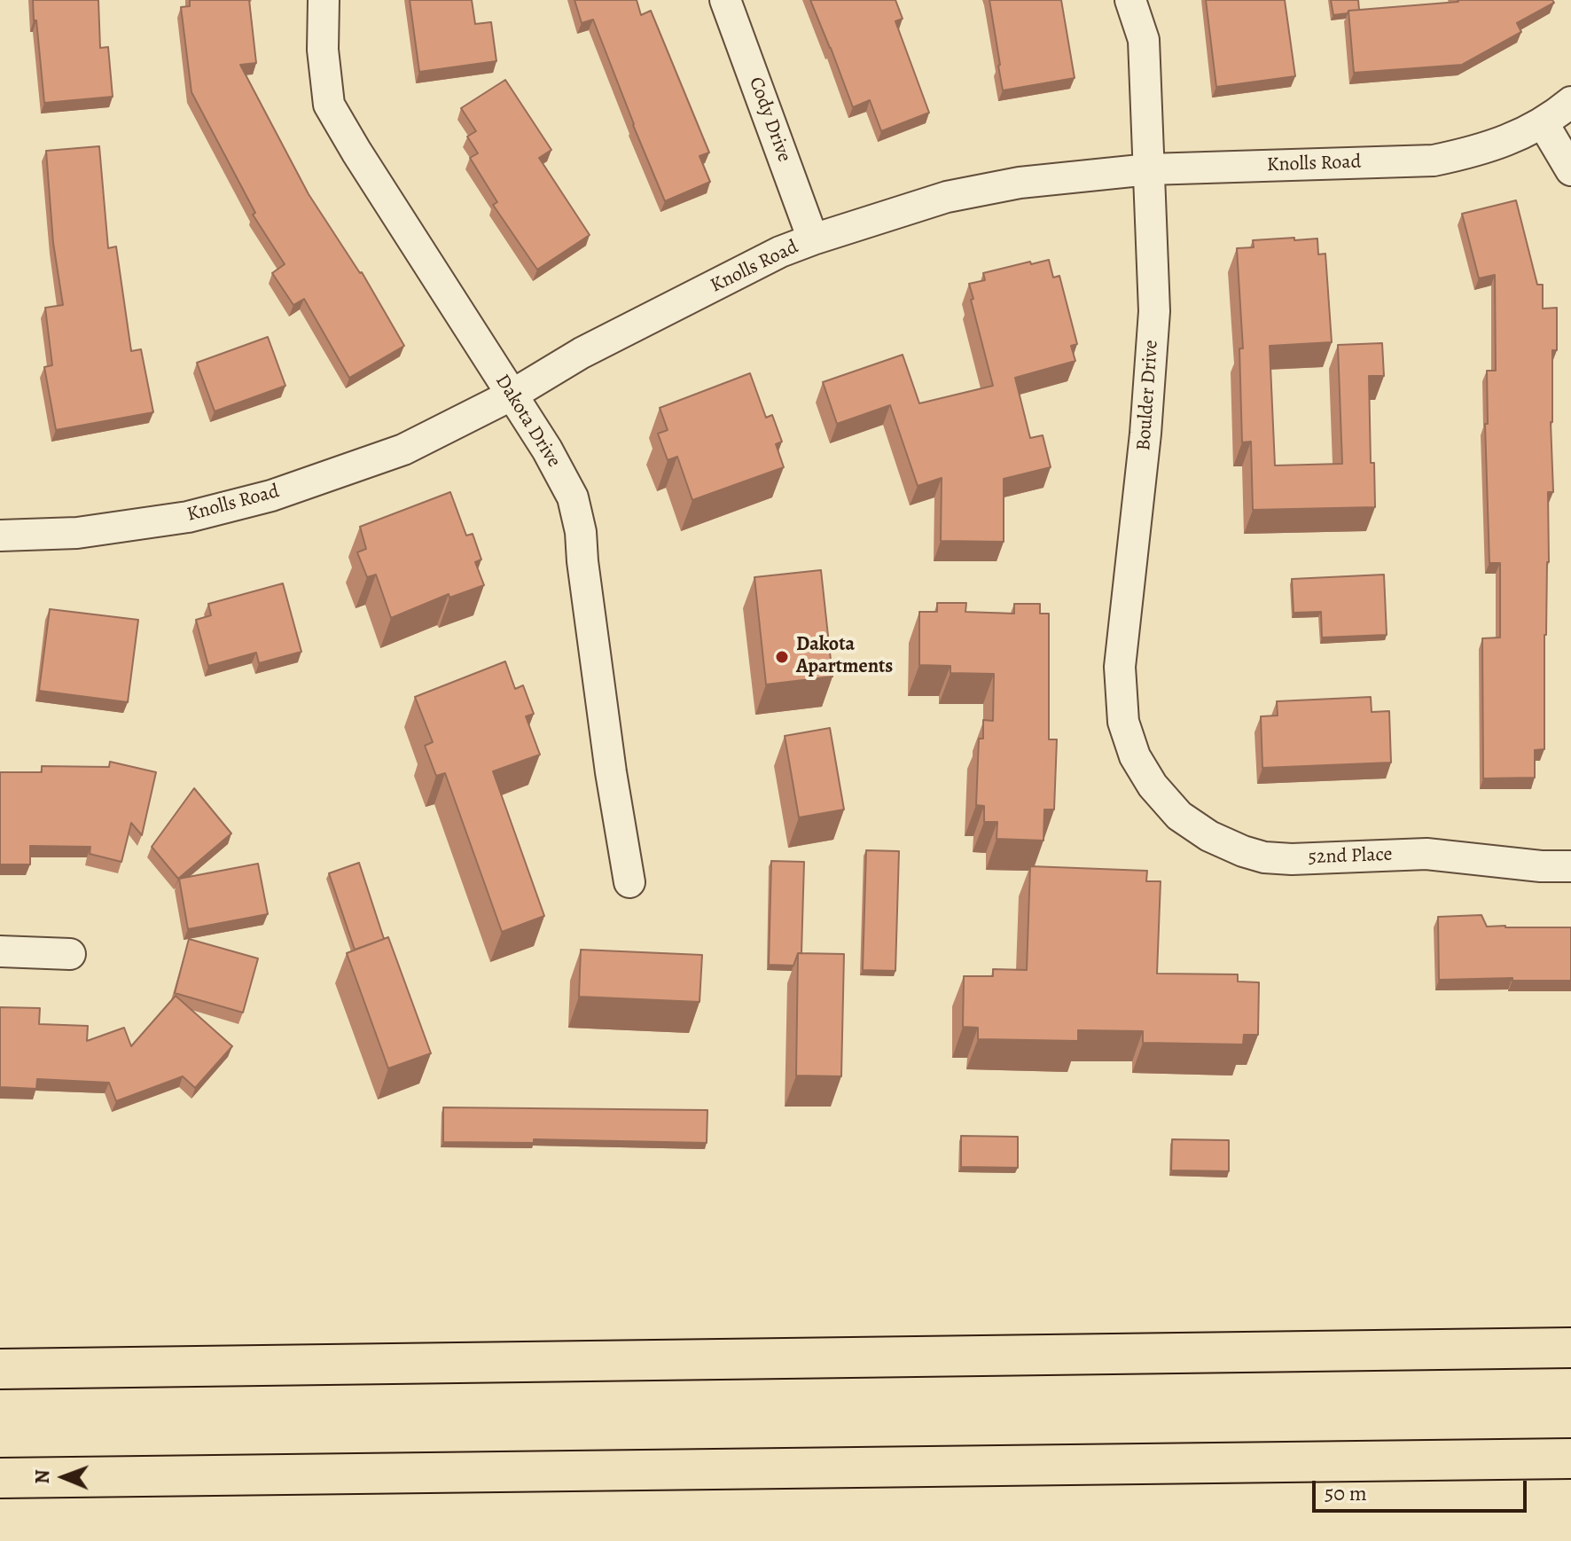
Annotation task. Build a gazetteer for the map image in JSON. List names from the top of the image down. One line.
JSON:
{"streets":{"street":["Cody Drive","Knolls Road","Boulder Drive","Dakota Drive","52nd Place"]},"crossings":[["Cody Drive","Knolls Road"],["Knolls Road","Boulder Drive"],["Knolls Road","Dakota Drive"],["Boulder Drive","52nd Place"]],"places":["Dakota Apartments"],"scale_bar":"50 m","north":"left"}
